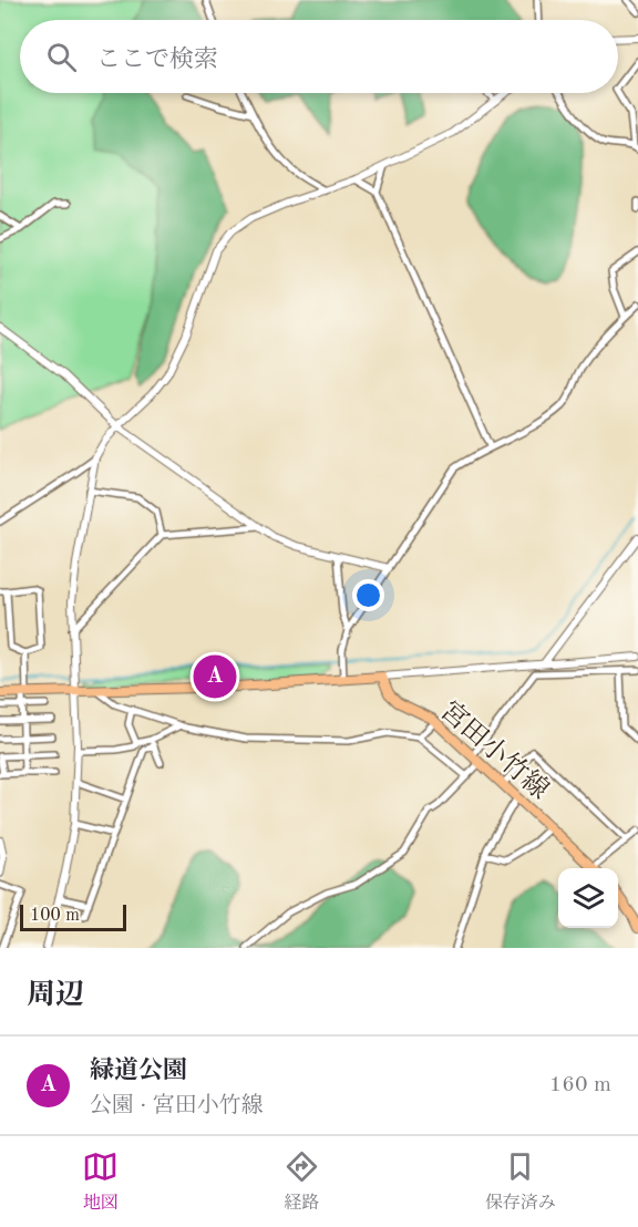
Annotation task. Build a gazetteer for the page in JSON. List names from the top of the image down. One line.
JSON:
{"streets":{"main road":["宮田小竹線"]},"scale_bar":"100 m","page":{"search":"ここで検索","pins":"A","scale":"100 m","heading":"周辺","list":[{"mark":"A","name":"緑道公園","note":"公園 · 宮田小竹線","value":"160 m"}],"nav":["地図","経路","保存済み"]}}
